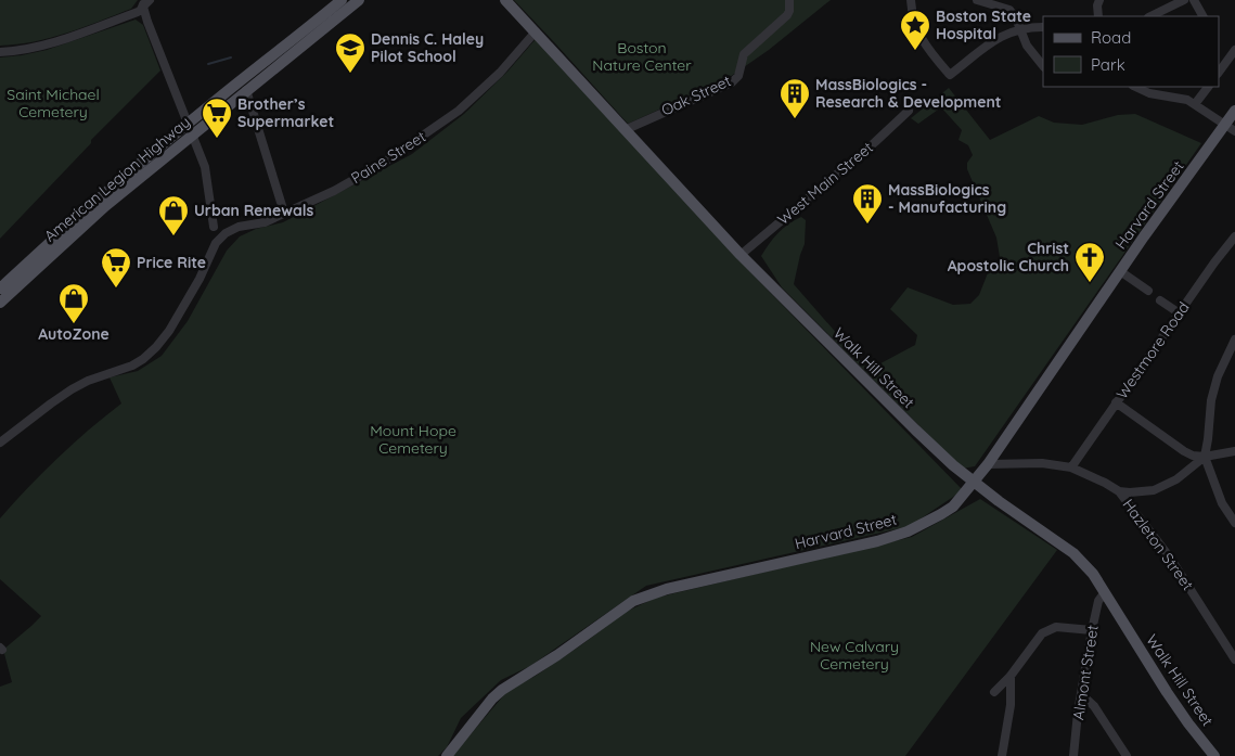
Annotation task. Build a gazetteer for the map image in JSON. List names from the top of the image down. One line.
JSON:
{"streets":{"main road":["American Legion Highway","Harvard Street","Walk Hill Street"],"street":["Oak Street","Paine Street","West Main Street","Westmore Road","Hazleton Street","Almont Street"]},"crossings":[["Oak Street","Walk Hill Street"],["Paine Street","Walk Hill Street"],["West Main Street","Walk Hill Street"],["Harvard Street","Walk Hill Street"],["Harvard Street","Hazleton Street"],["Westmore Road","Hazleton Street"],["Walk Hill Street","Almont Street"]],"parks":["Boston Nature Center","Saint Michael Cemetery","Mount Hope Cemetery","New Calvary Cemetery"],"places":{"place":["Boston State Hospital"],"school or university":["Dennis C. Haley Pilot School"],"building":["MassBiologics - Research & Development","MassBiologics - Manufacturing"],"supermarket":["Brother’s Supermarket","Price Rite"],"shop":["Urban Renewals","AutoZone"],"church":["Christ Apostolic Church"]},"legend":["Road","Park"]}
